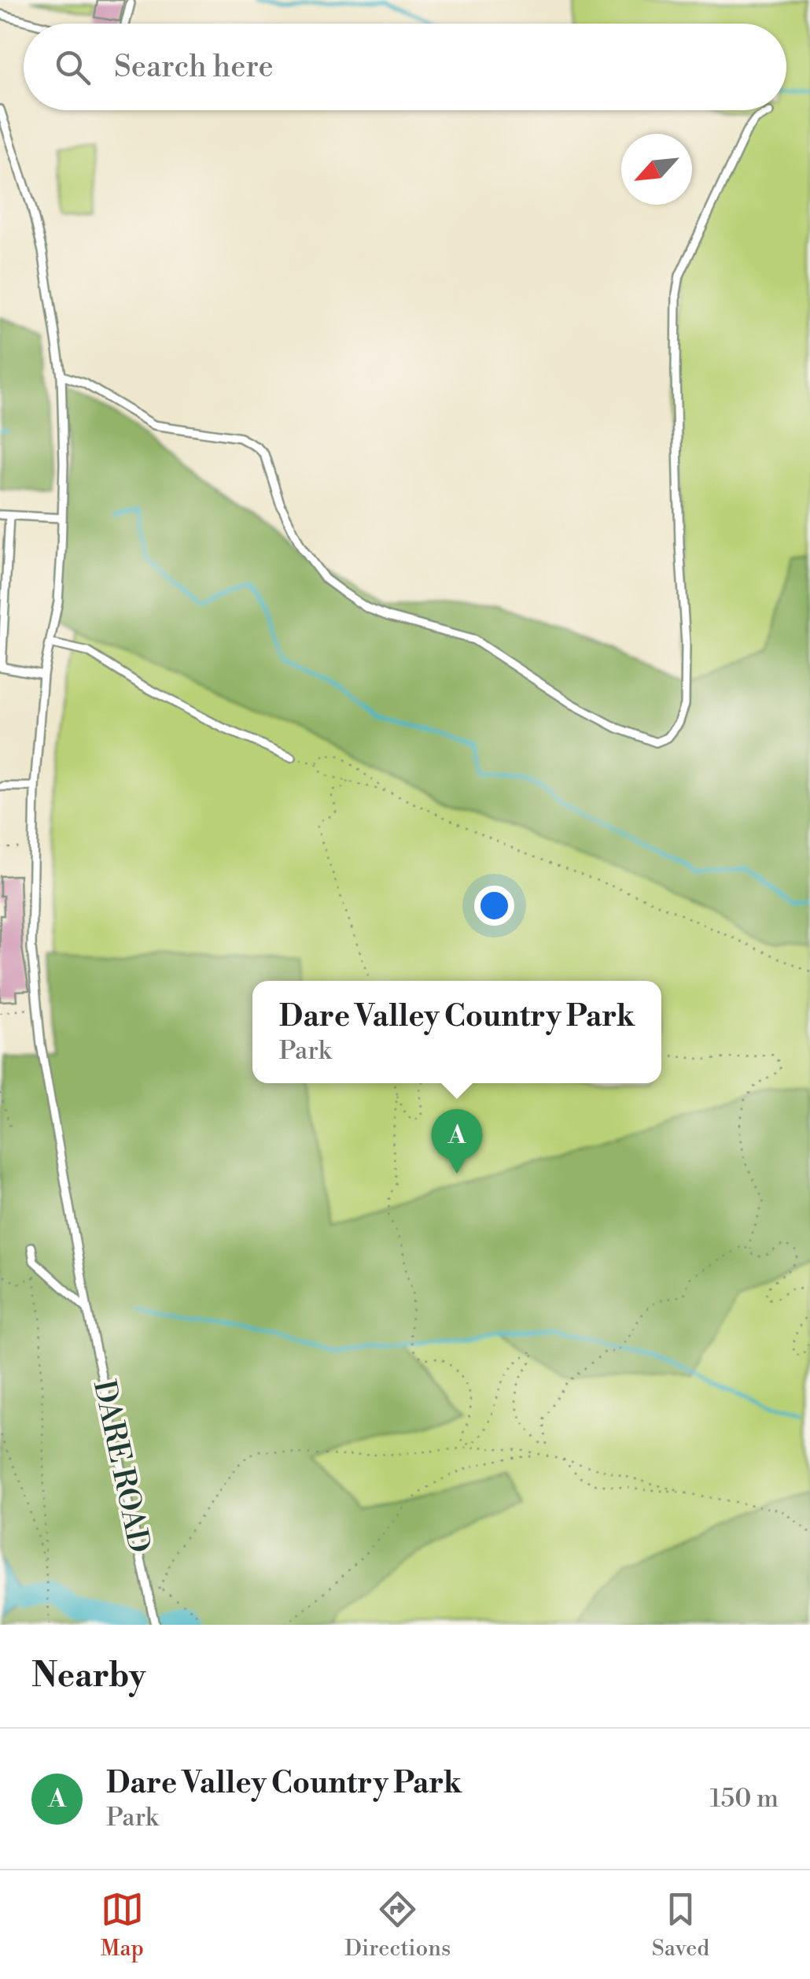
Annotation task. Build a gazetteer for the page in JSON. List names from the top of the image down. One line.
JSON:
{"streets":{"lane":["DARE ROAD"]},"north":"bottom left","page":{"search":"Search here","popup":["Dare Valley Country Park","Park"],"pins":"A","heading":"Nearby","list":[{"mark":"A","name":"Dare Valley Country Park","note":"Park","value":"150 m"}],"nav":["Map","Directions","Saved"]}}
